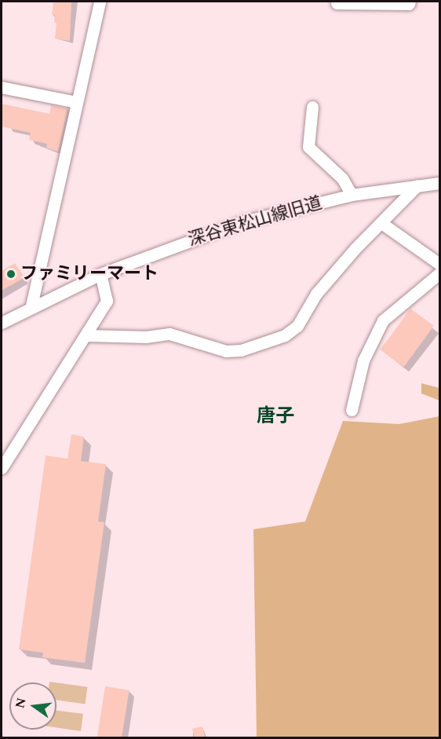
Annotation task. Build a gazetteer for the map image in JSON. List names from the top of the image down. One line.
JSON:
{"streets":{"street":["深谷東松山線旧道"]},"districts":["唐子"],"places":["ファミリーマート"],"north":"left"}
